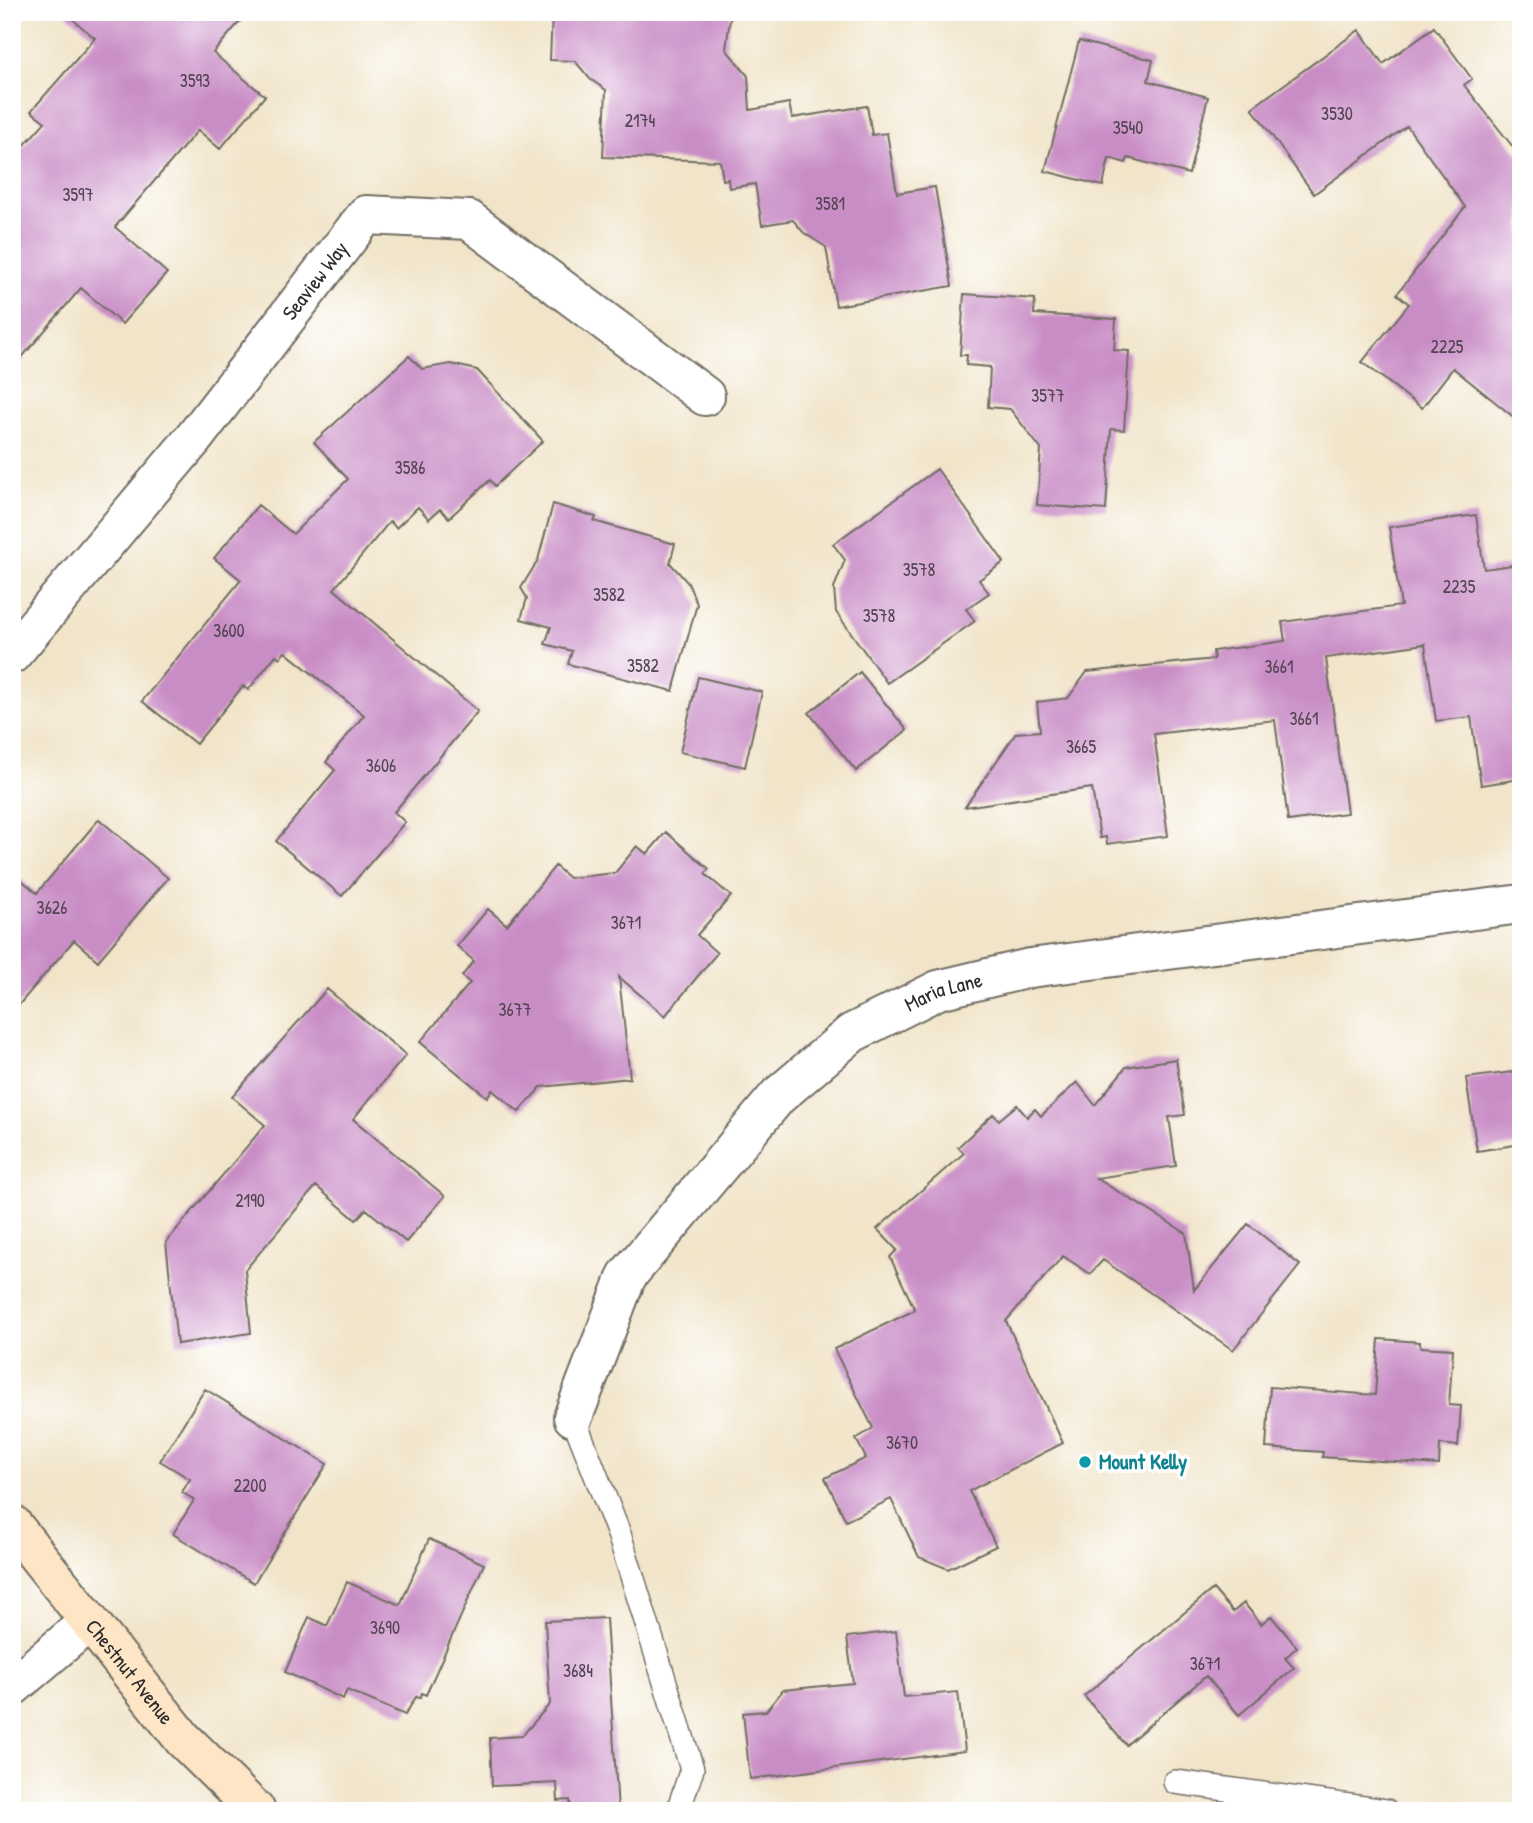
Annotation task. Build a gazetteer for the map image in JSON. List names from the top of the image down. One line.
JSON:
{"streets":{"main road":["Chestnut Avenue"],"street":["Seaview Way","Maria Lane"]},"places":["Mount Kelly"],"house_numbers":["3593","3530","2174","3540","3597","3581","2225","3577","3586","3578","2235","3582","3578","3600","3582","3661","3661","3665","3606","3626","3671","3677","2190","3670","2200","3690","3671","3684"]}
